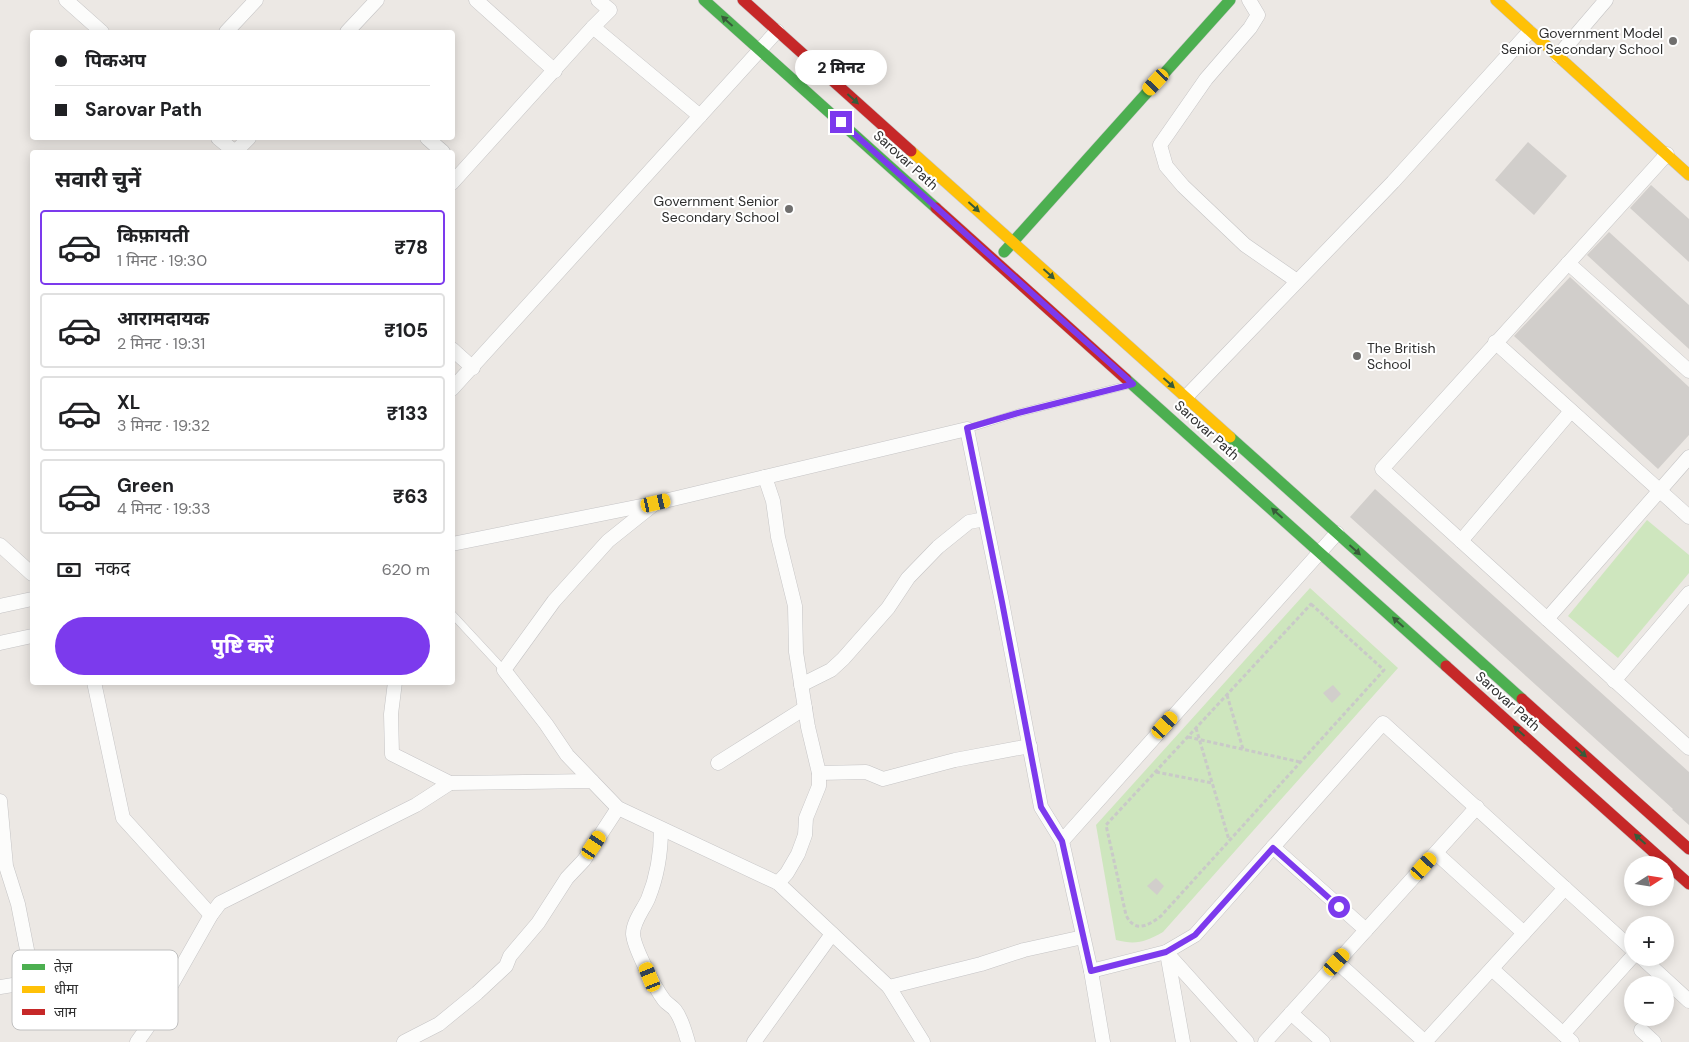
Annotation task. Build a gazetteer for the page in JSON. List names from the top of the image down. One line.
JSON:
{"streets":{"main road":["Sarovar Path"]},"places":["Government Model Senior Secondary School","Government Senior Secondary School","The British School"],"legend":["तेज़","धीमा","जाम"],"north":"right","page":{"banner":["पिकअप","Sarovar Path"],"bubble":"2 मिनट","heading":"सवारी चुनें","list":[{"name":"किफ़ायती","note":"1 मिनट · 19:30","value":"₹78"},{"name":"आरामदायक","note":"2 मिनट · 19:31","value":"₹105"},{"name":"XL","note":"3 मिनट · 19:32","value":"₹133"},{"name":"Green","note":"4 मिनट · 19:33","value":"₹63"}],"pay":["नकद","620 m"],"buttons":"पुष्टि करें","map_buttons":["+","−"]}}
